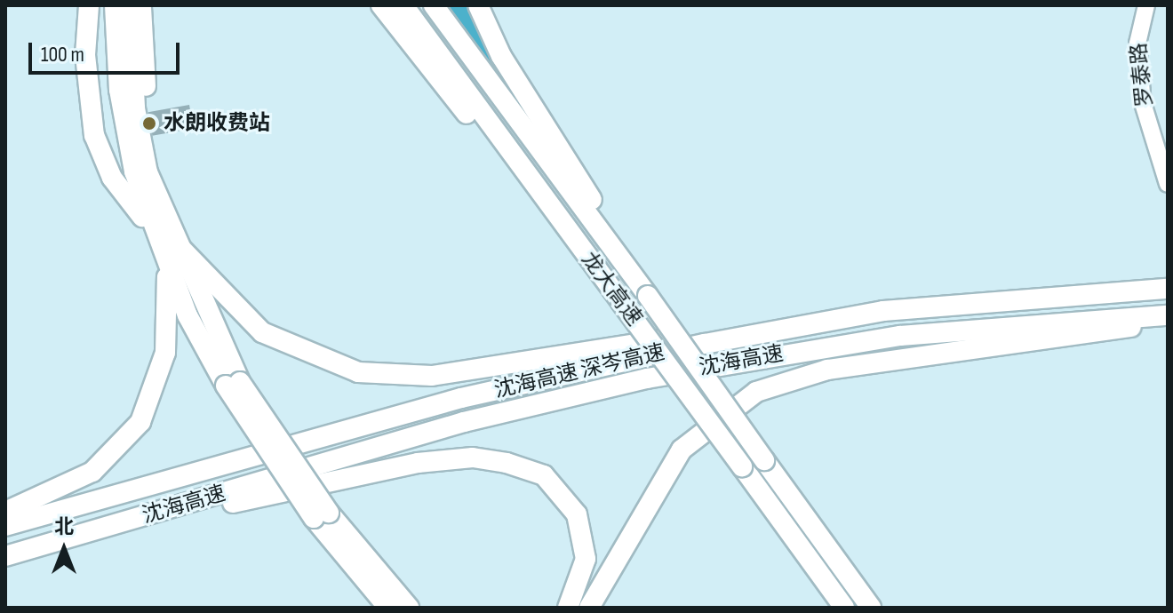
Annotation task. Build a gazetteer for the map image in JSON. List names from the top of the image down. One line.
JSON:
{"streets":{"highway":["龙大高速","沈海高速","沈海高速 深岑高速"],"street":["罗泰路"]},"places":["水朗收费站"],"scale_bar":"100 m","north":"top"}
